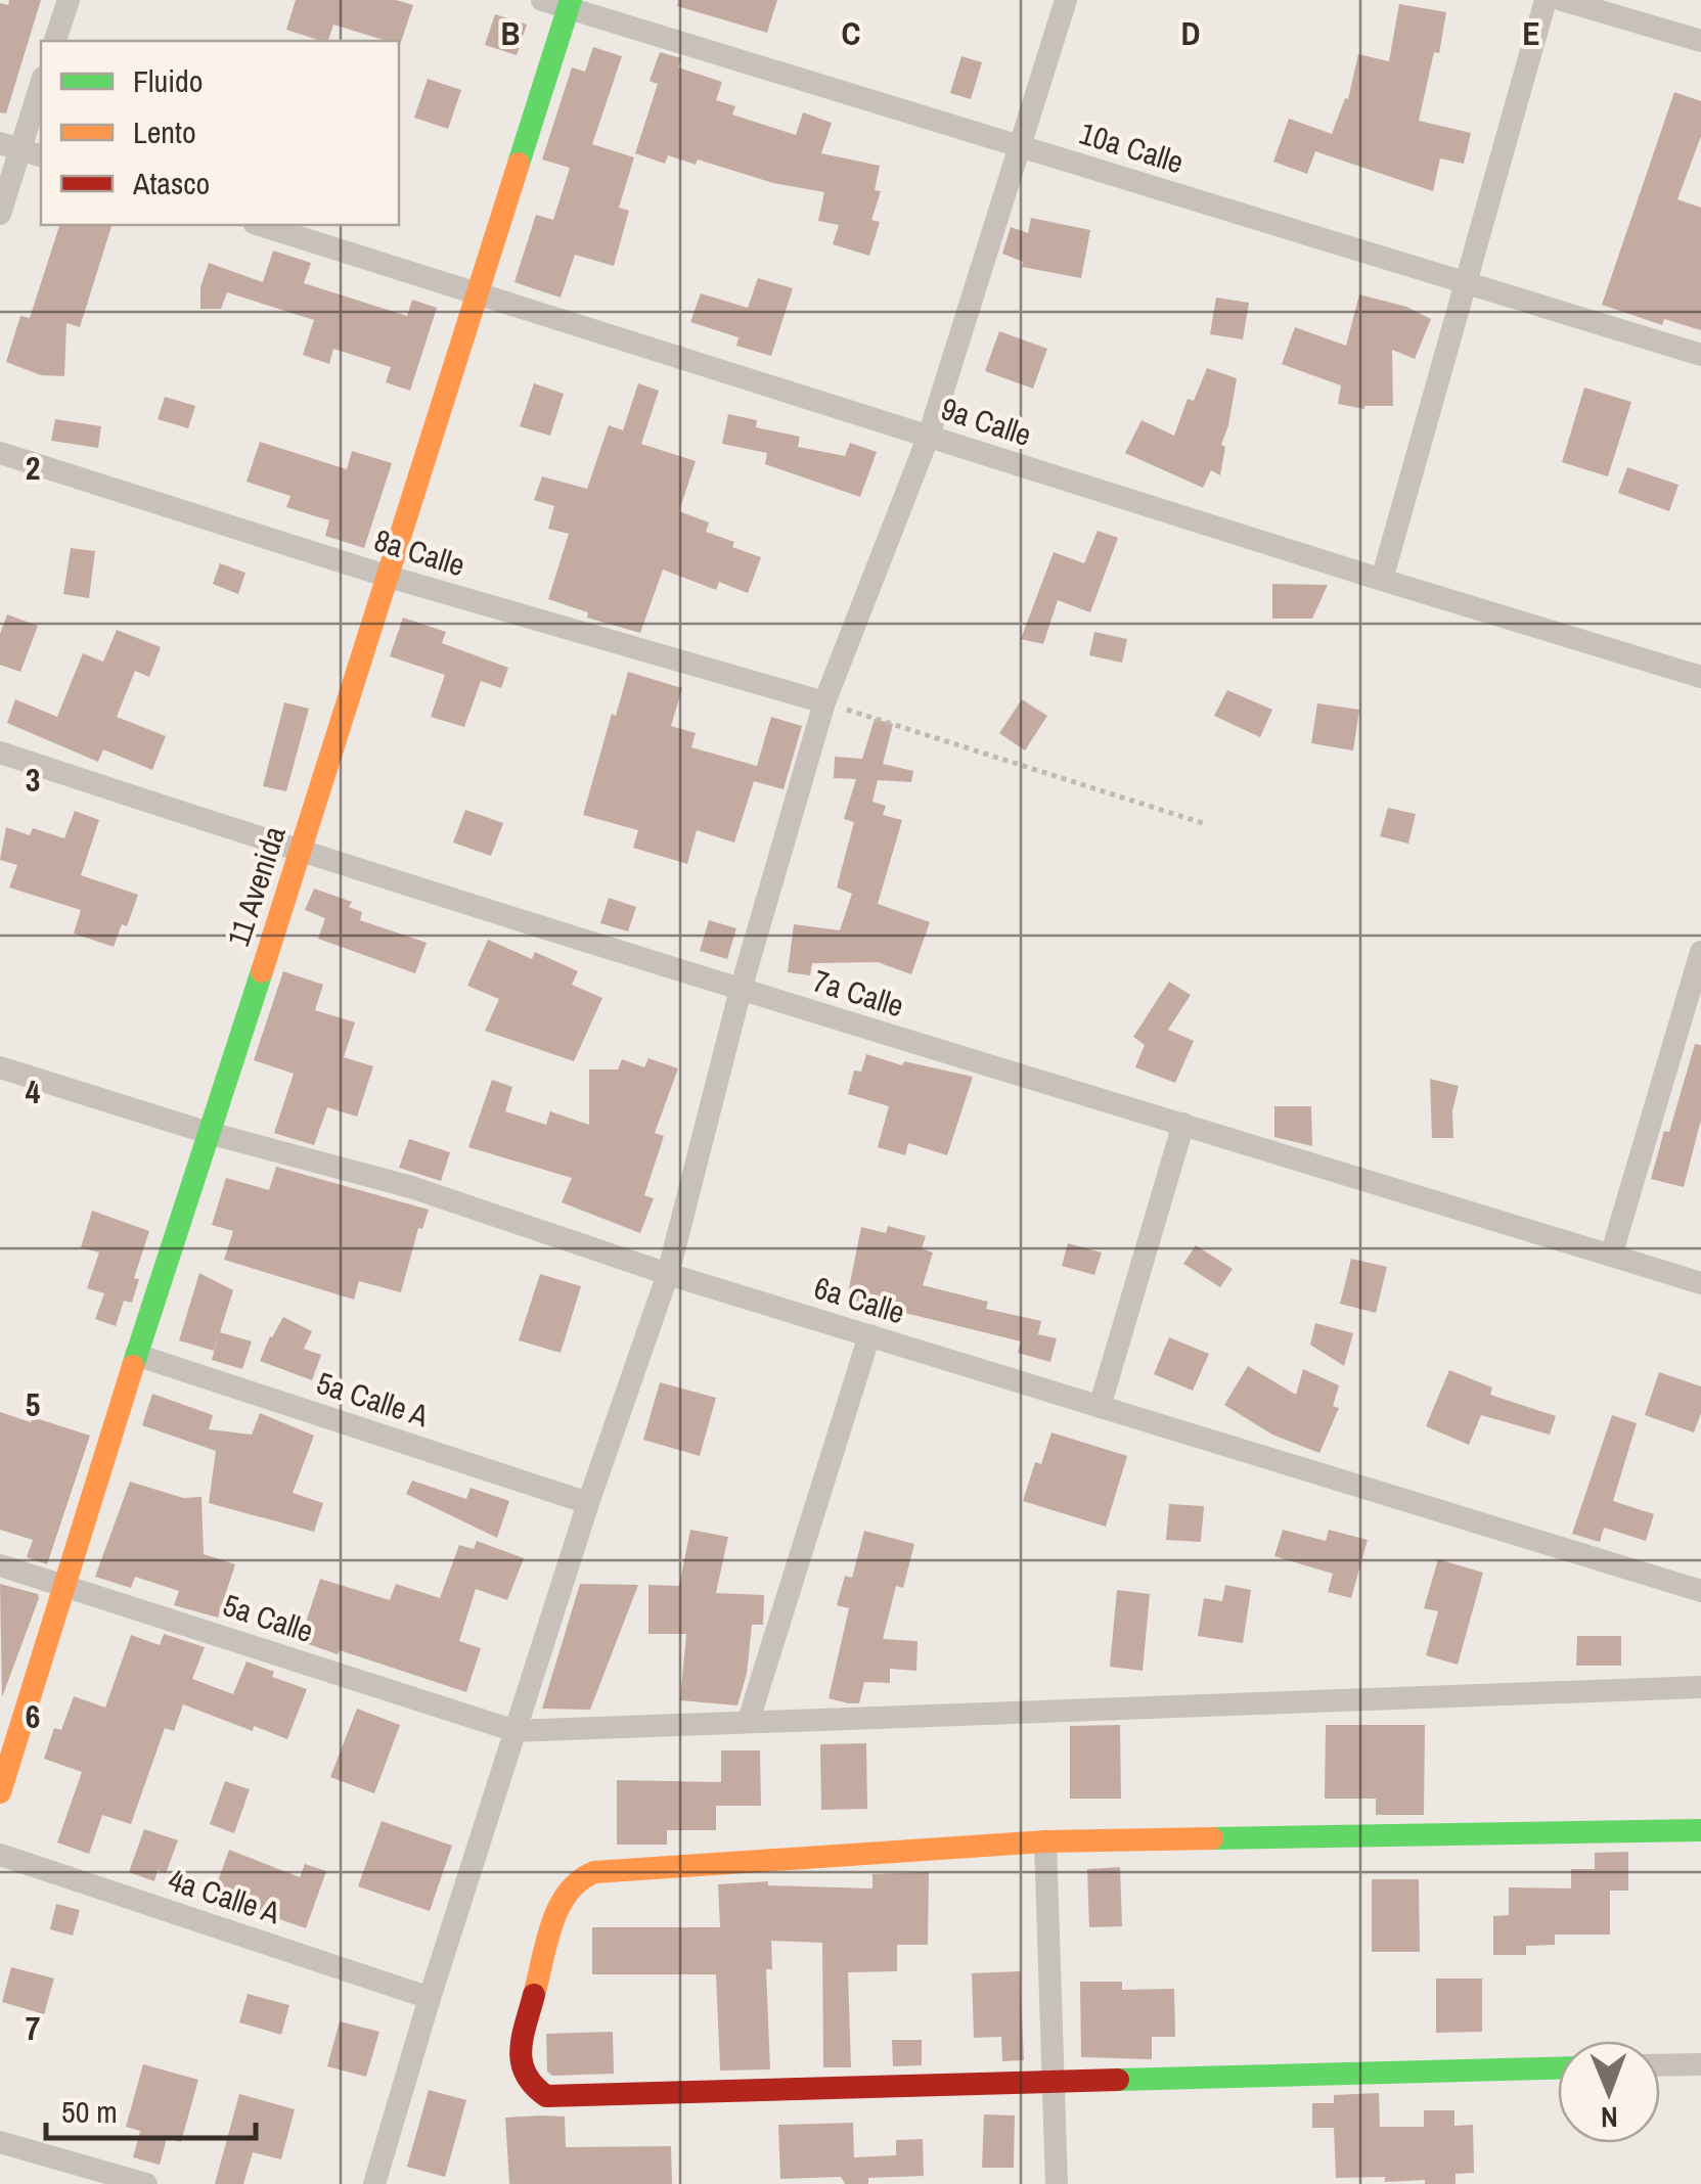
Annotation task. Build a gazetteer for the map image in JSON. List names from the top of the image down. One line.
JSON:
{"streets":{"street":["10a Calle","9a Calle","8a Calle","11 Avenida","7a Calle","6a Calle","5a Calle A","5a Calle","4a Calle A"]},"crossings":[["10a Calle","11 Avenida"],["9a Calle","11 Avenida"],["8a Calle","11 Avenida"],["11 Avenida","7a Calle"],["11 Avenida","6a Calle"],["11 Avenida","5a Calle A"],["11 Avenida","5a Calle"]],"legend":["Fluido","Lento","Atasco"],"scale_bar":"50 m","north":"bottom","grid":{"columns":["B","C","D","E"],"rows":["2","3","4","5","6","7"]}}
